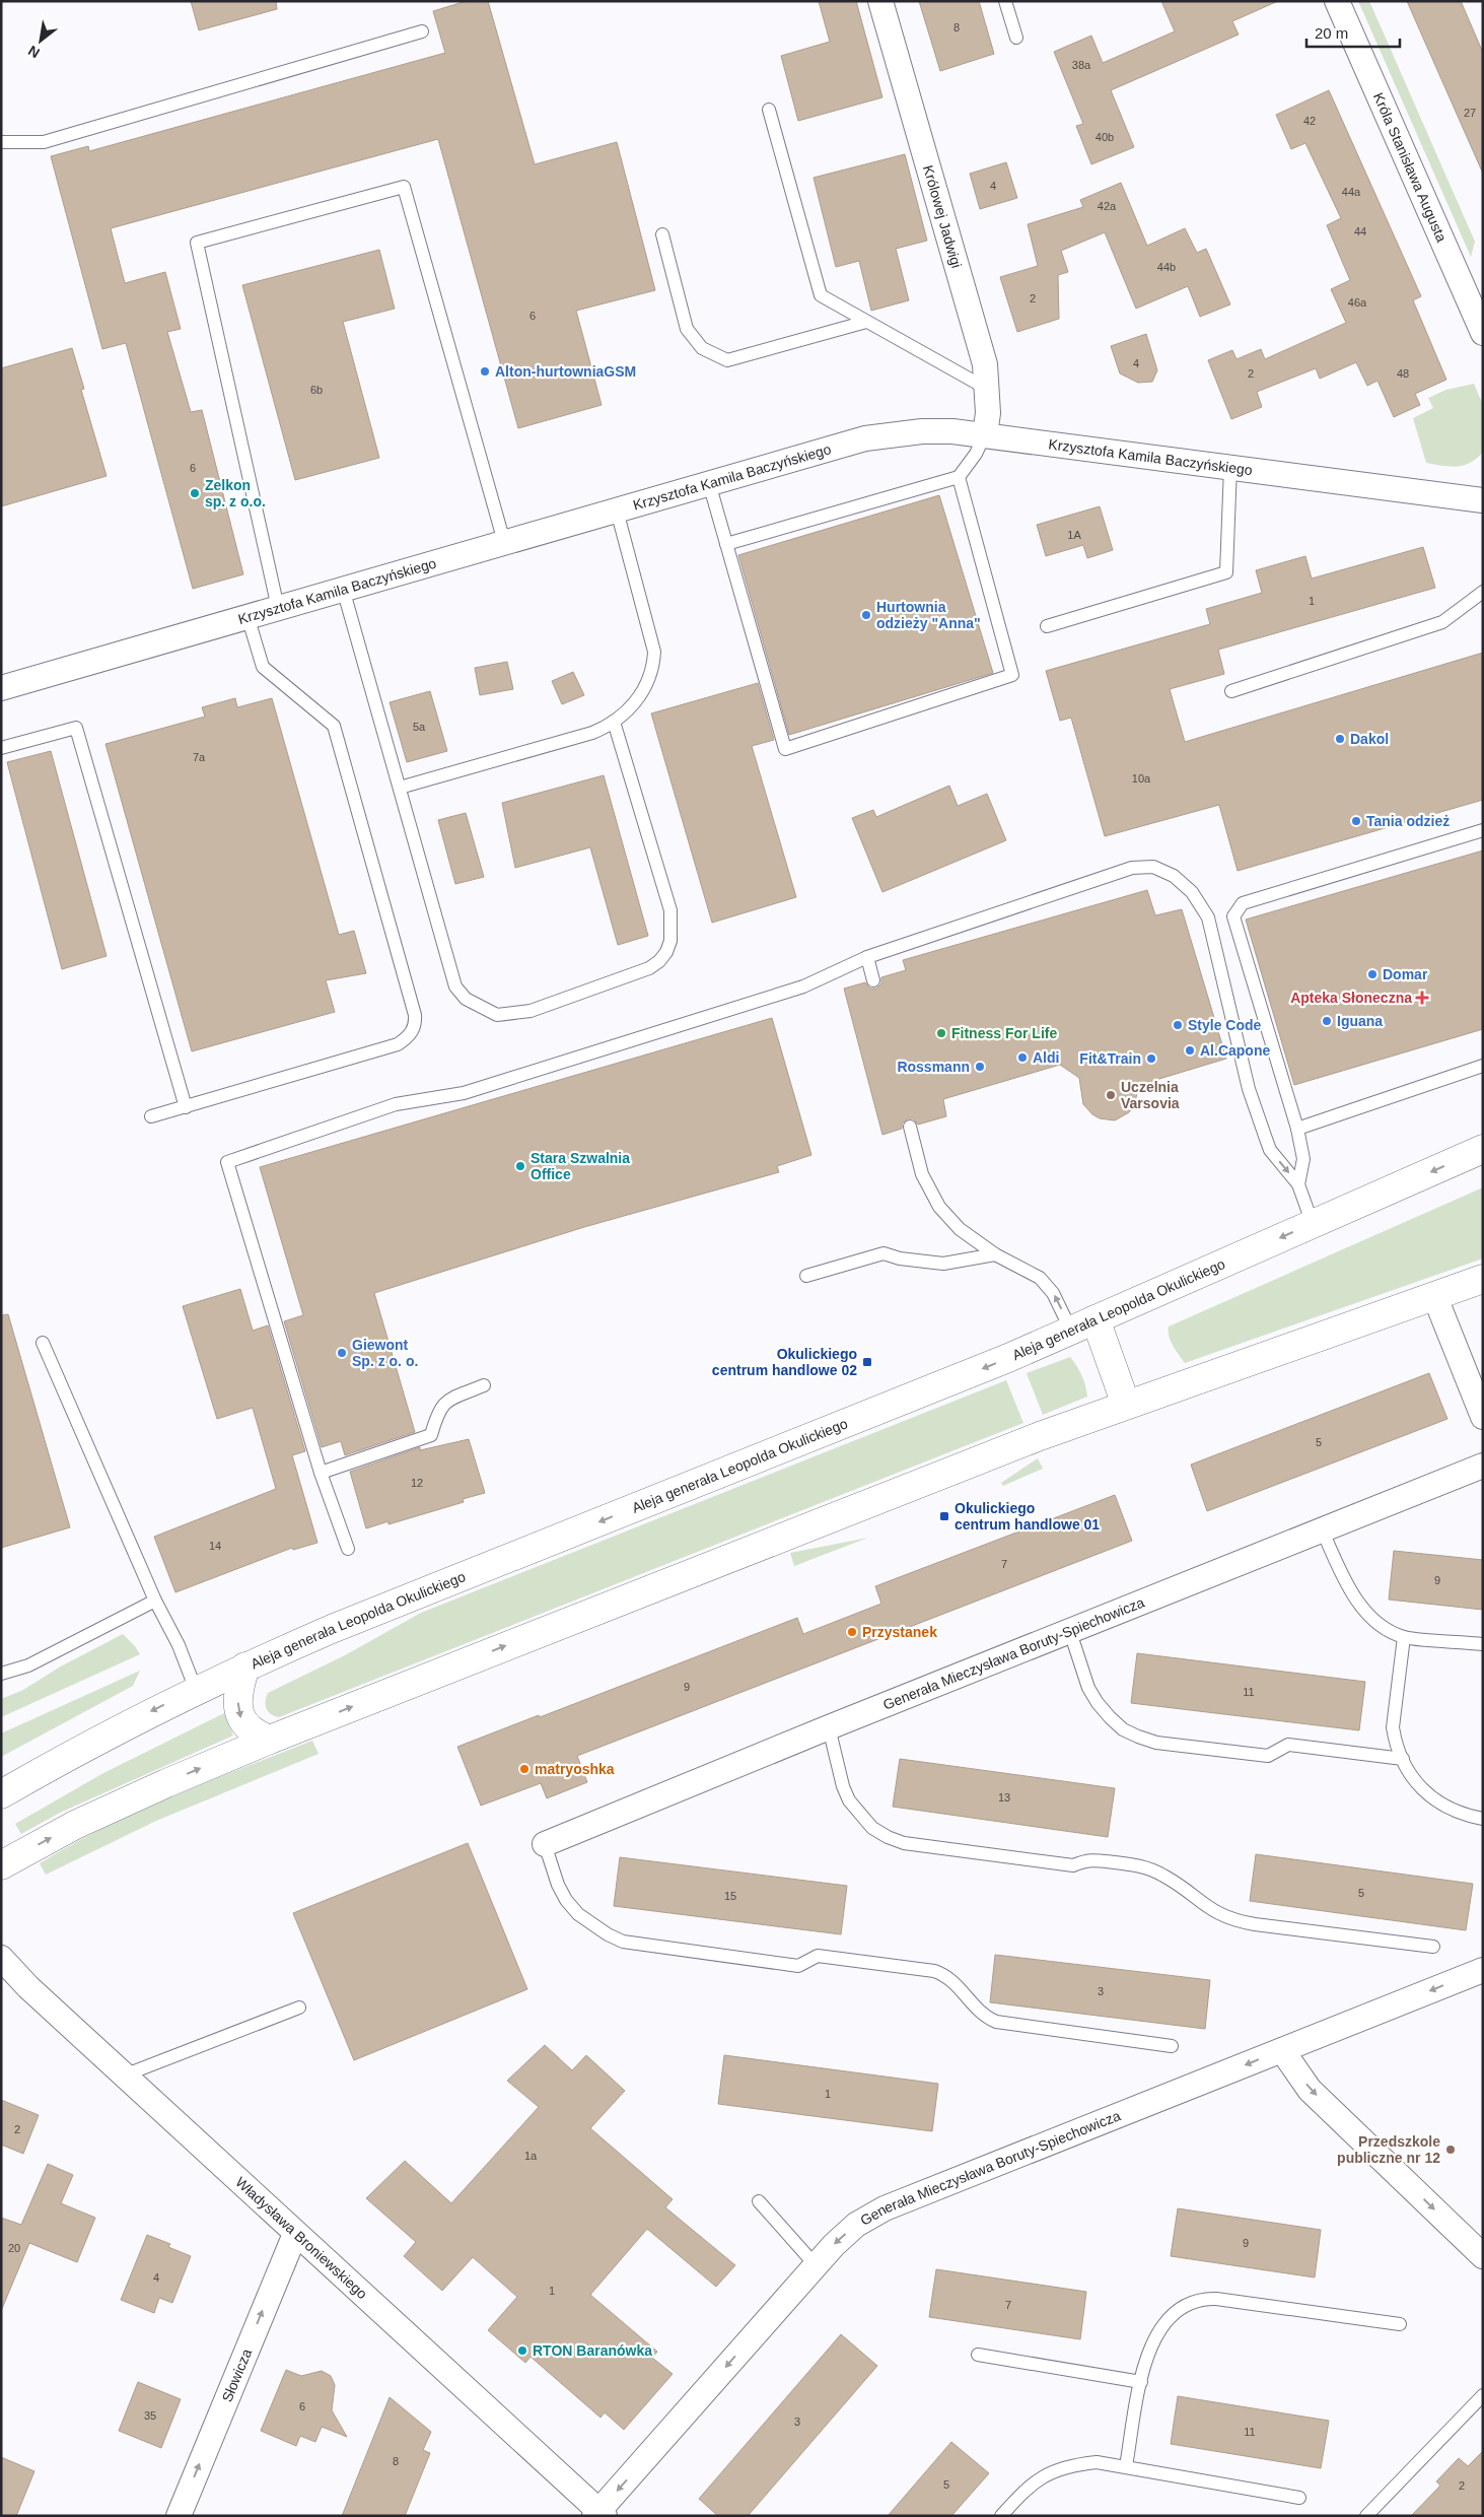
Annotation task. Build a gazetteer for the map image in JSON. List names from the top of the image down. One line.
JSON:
{"streets":{"main road":["Aleja generała Leopolda Okulickiego"],"street":["Króla Stanisława Augusta","Królowej Jadwigi","Krzysztofa Kamila Baczyńskiego","Generała Mieczysława Boruty-Spiechowicza","Władysława Broniewskiego","Słowicza"]},"crossings":[["Królowej Jadwigi","Krzysztofa Kamila Baczyńskiego"],["Generała Mieczysława Boruty-Spiechowicza","Władysława Broniewskiego"],["Władysława Broniewskiego","Słowicza"]],"one_way":["Generała Mieczysława Boruty-Spiechowicza","Słowicza"],"places":{"other":["Alton-hurtowniaGSM","Zelkon sp. z o.o.","Hurtownia odzieży \"Anna\"","Dakol","Tania odzież","Domar","Iguana","Style Code","Fitness For Life","Al.Capone","Aldi","Fit&Train","Rossmann","Uczelnia Varsovia","Stara Szwalnia Office","Giewont Sp. z o. o.","Przystanek","matryoshka","Przedszkole publiczne nr 12","RTON Baranówka"],"health":["Apteka Słoneczna"],"transit":["Okulickiego centrum handlowe 02","Okulickiego centrum handlowe 01"]},"house_numbers":["8","38a","27","42","40b","4","44a","42a","44","44b","2","46a","6","4","2","48","6b","6","1A","1","5a","7a","10a","5","12","14","7","9","9","11","13","5","15","3","1","2","1a","9","20","4","1","7","6","35","3","11","8","5","2"],"scale_bar":"20 m","north":"bottom left"}
